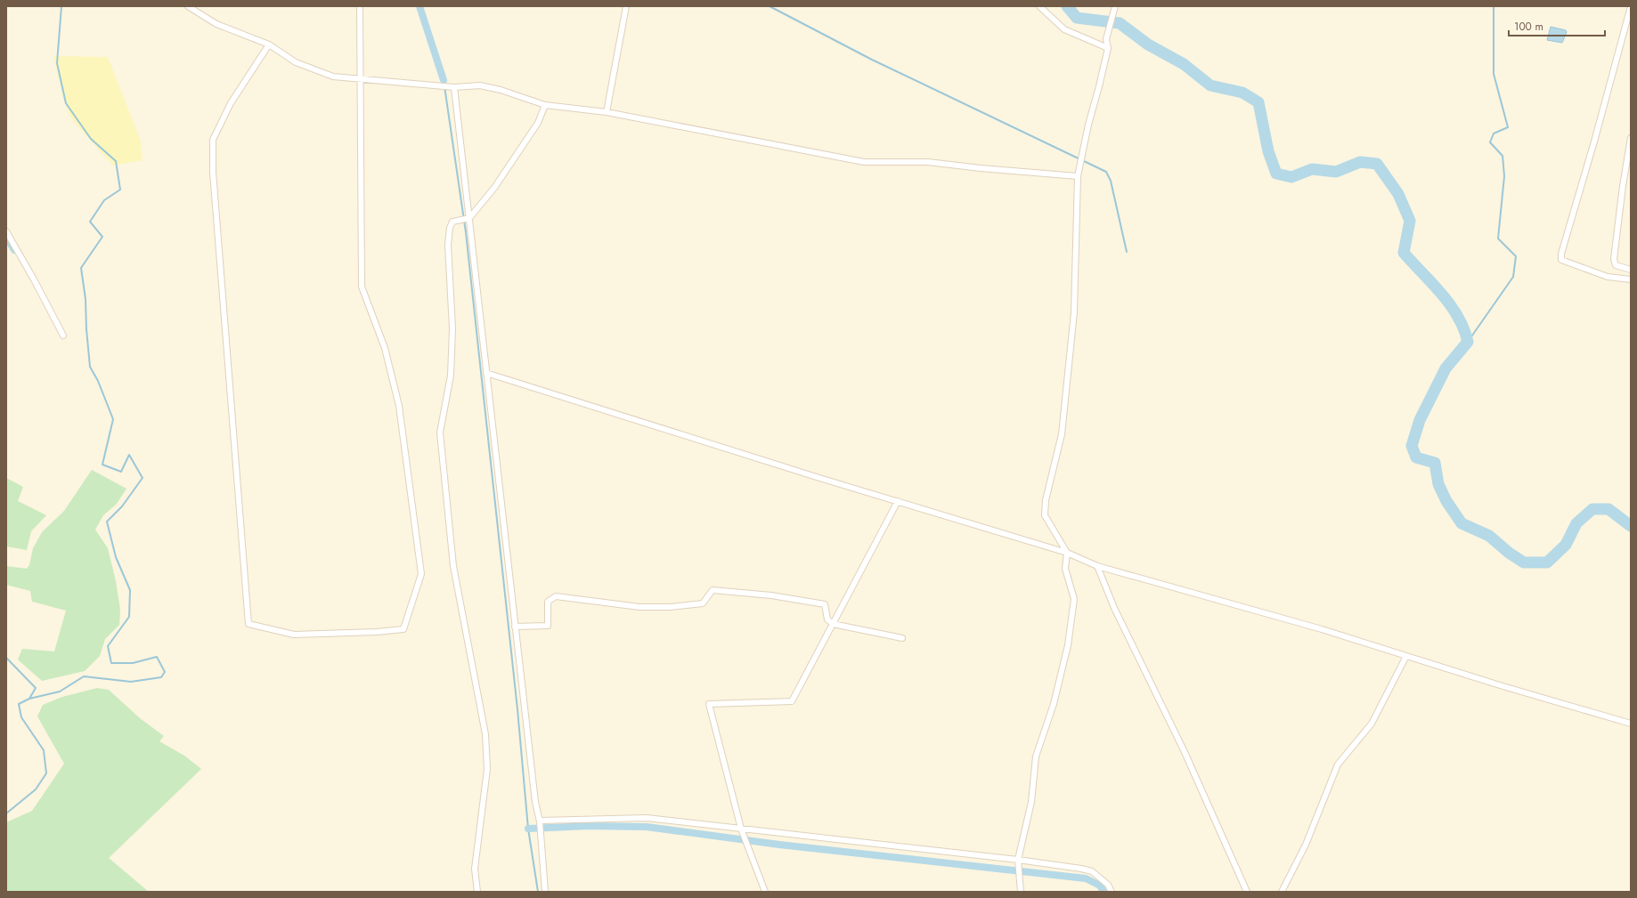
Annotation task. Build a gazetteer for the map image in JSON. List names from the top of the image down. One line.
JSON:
{"scale_bar":"100 m"}
